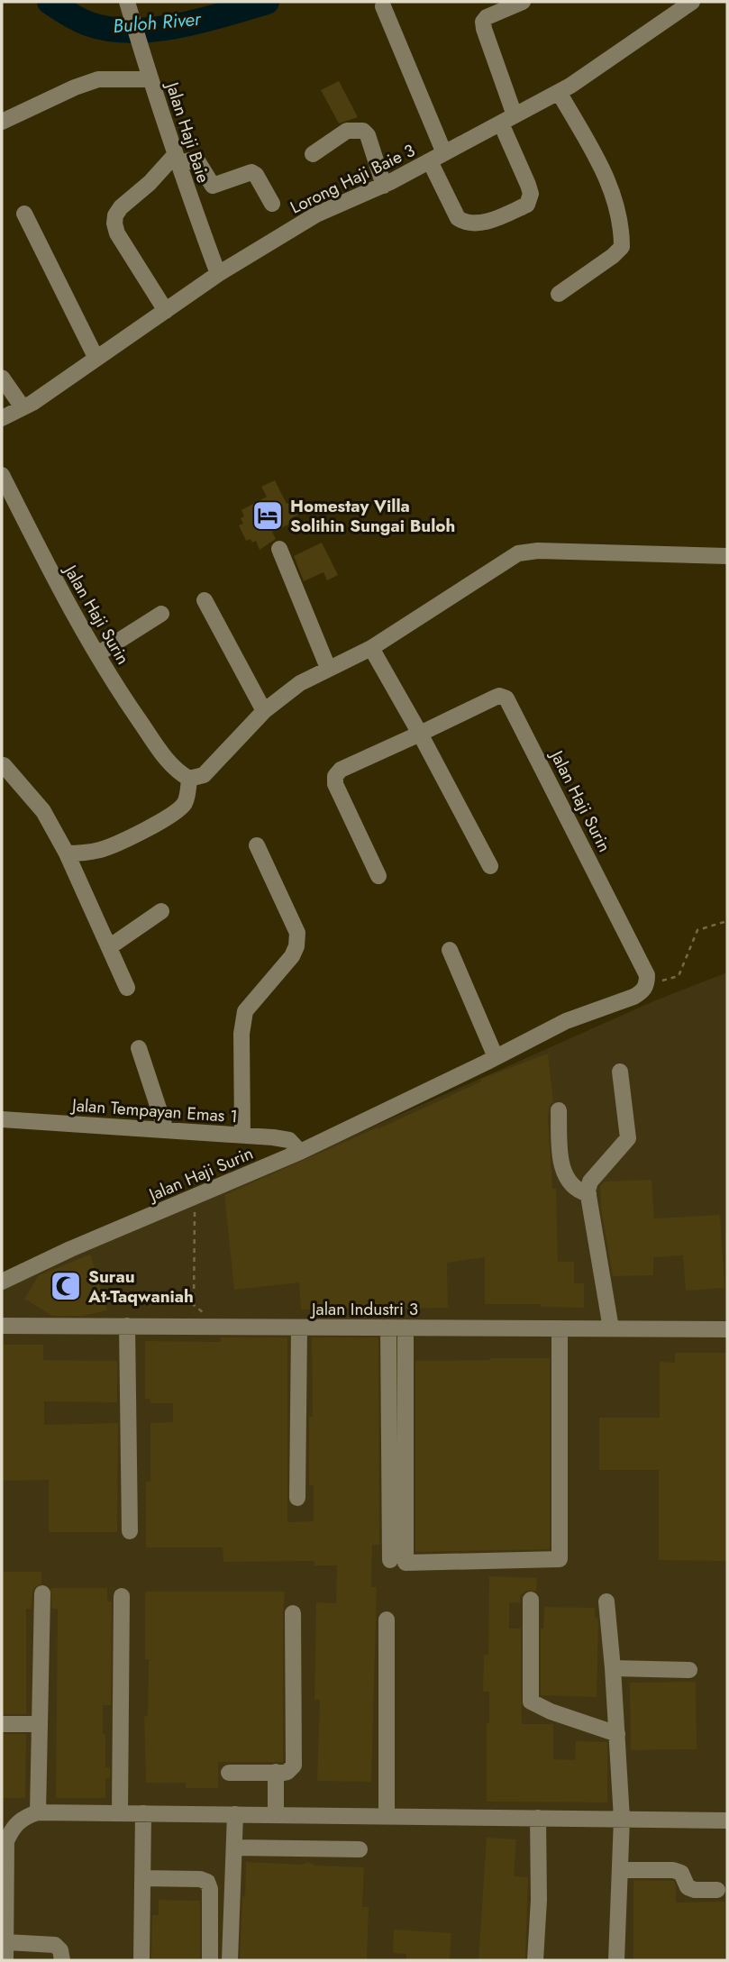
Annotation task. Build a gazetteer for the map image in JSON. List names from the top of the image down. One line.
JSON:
{"streets":{"street":["Jalan Haji Baie","Lorong Haji Baie 3","Jalan Haji Surin","Jalan Tempayan Emas 1","Jalan Industri 3"]},"crossings":[["Jalan Haji Baie","Lorong Haji Baie 3"],["Jalan Haji Surin","Jalan Tempayan Emas 1"]],"water":["Buloh River"],"places":{"hotel":["Homestay Villa Solihin Sungai Buloh"],"mosque":["Surau At-Taqwaniah"]}}
